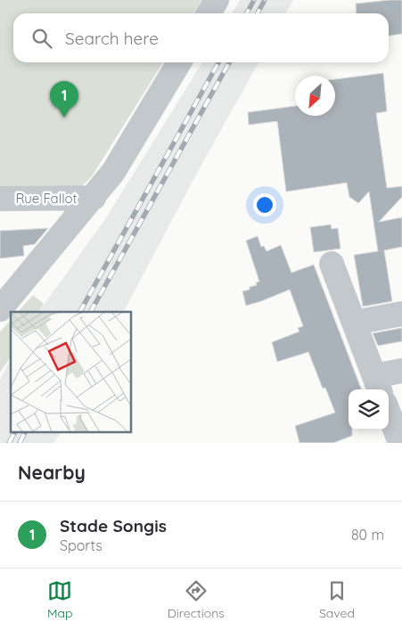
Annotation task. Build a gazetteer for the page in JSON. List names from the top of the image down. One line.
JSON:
{"streets":{"street":["Rue Fallot"]},"north":"bottom left","page":{"search":"Search here","pins":"1","heading":"Nearby","list":[{"mark":"1","name":"Stade Songis","note":"Sports","value":"80 m"}],"nav":["Map","Directions","Saved"]}}
